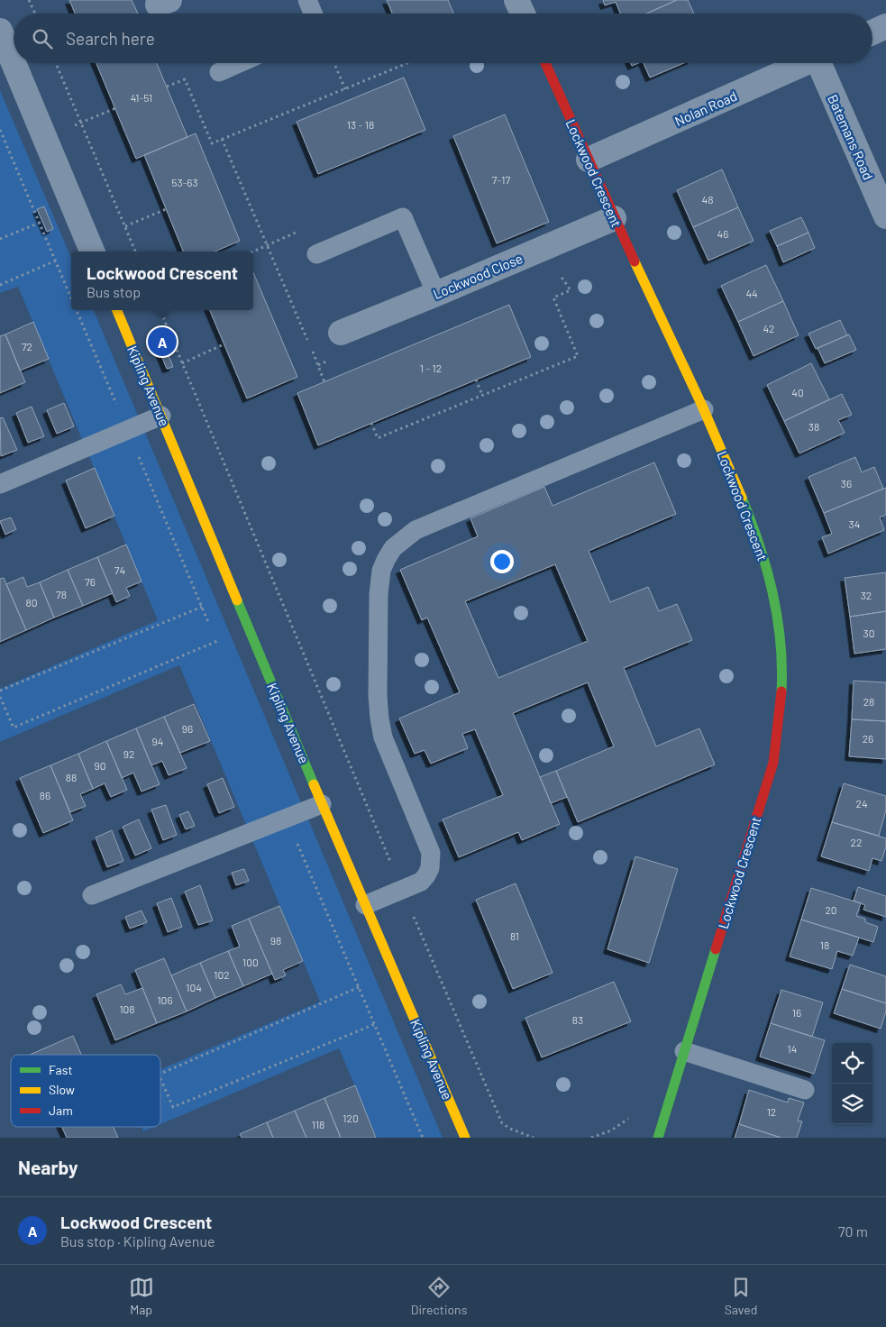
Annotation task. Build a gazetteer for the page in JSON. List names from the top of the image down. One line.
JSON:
{"streets":{"street":["Nolan Road","Batemans Road","Lockwood Crescent","Lockwood Close","Kipling Avenue"]},"crossings":[["Nolan Road","Lockwood Crescent"],["Lockwood Crescent","Lockwood Close"]],"house_numbers":["41-51","13 - 18","7-17","53-63","48","46","44","42","72","1 - 12","40","38","36","34","74","76","78","32","80","30","28","96","26","94","92","90","88","86","24","22","20","81","98","18","100","102","104","106","108","16","83","14","12","120","118"],"legend":["Fast","Slow","Jam"],"page":{"search":"Search here","popup":["Lockwood Crescent","Bus stop"],"pins":"A","heading":"Nearby","list":[{"mark":"A","name":"Lockwood Crescent","note":"Bus stop · Kipling Avenue","value":"70 m"}],"nav":["Map","Directions","Saved"]}}
